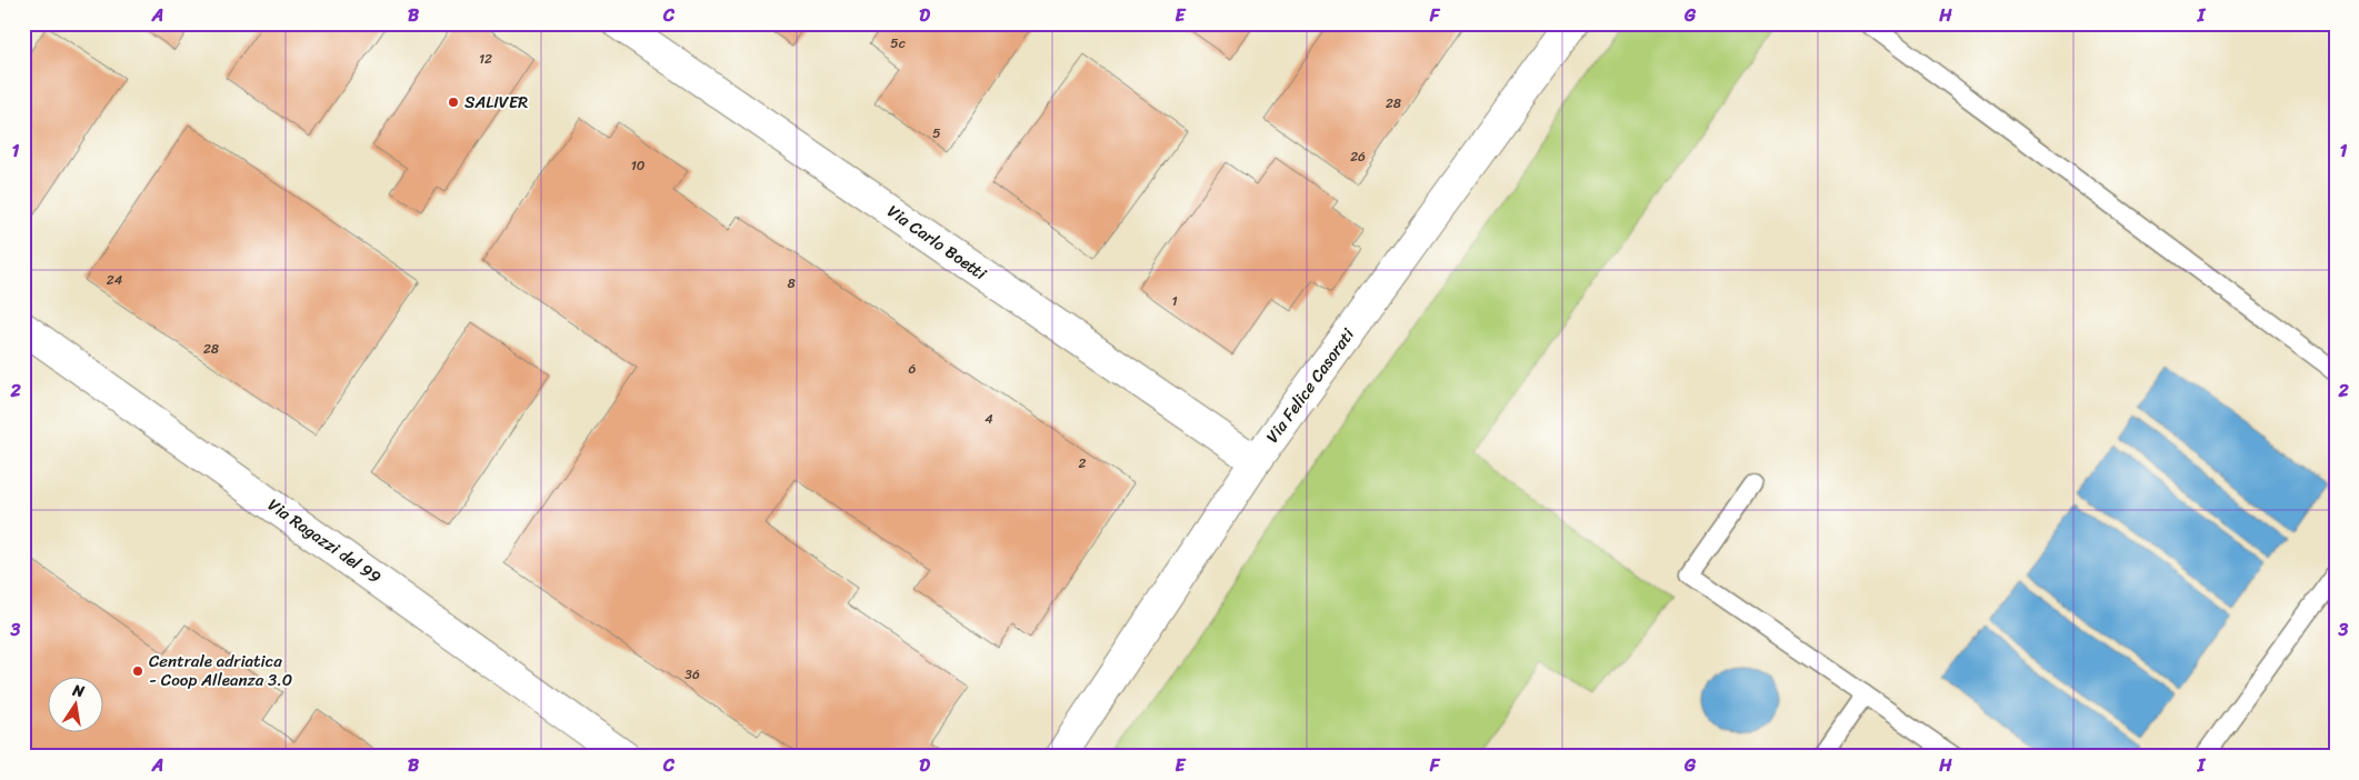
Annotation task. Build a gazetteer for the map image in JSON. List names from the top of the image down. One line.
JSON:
{"streets":{"street":["Via Carlo Boetti","Via Felice Casorati","Via Ragazzi del 99"]},"crossings":[["Via Carlo Boetti","Via Felice Casorati"]],"places":["SALIVER","Centrale adriatica - Coop Alleanza 3.0"],"house_numbers":["5c","12","28","5","26","10","24","8","1","28","6","4","2","36"],"north":"top","grid":{"columns":["A","B","C","D","E","F","G","H","I"],"rows":["1","2","3"]}}
